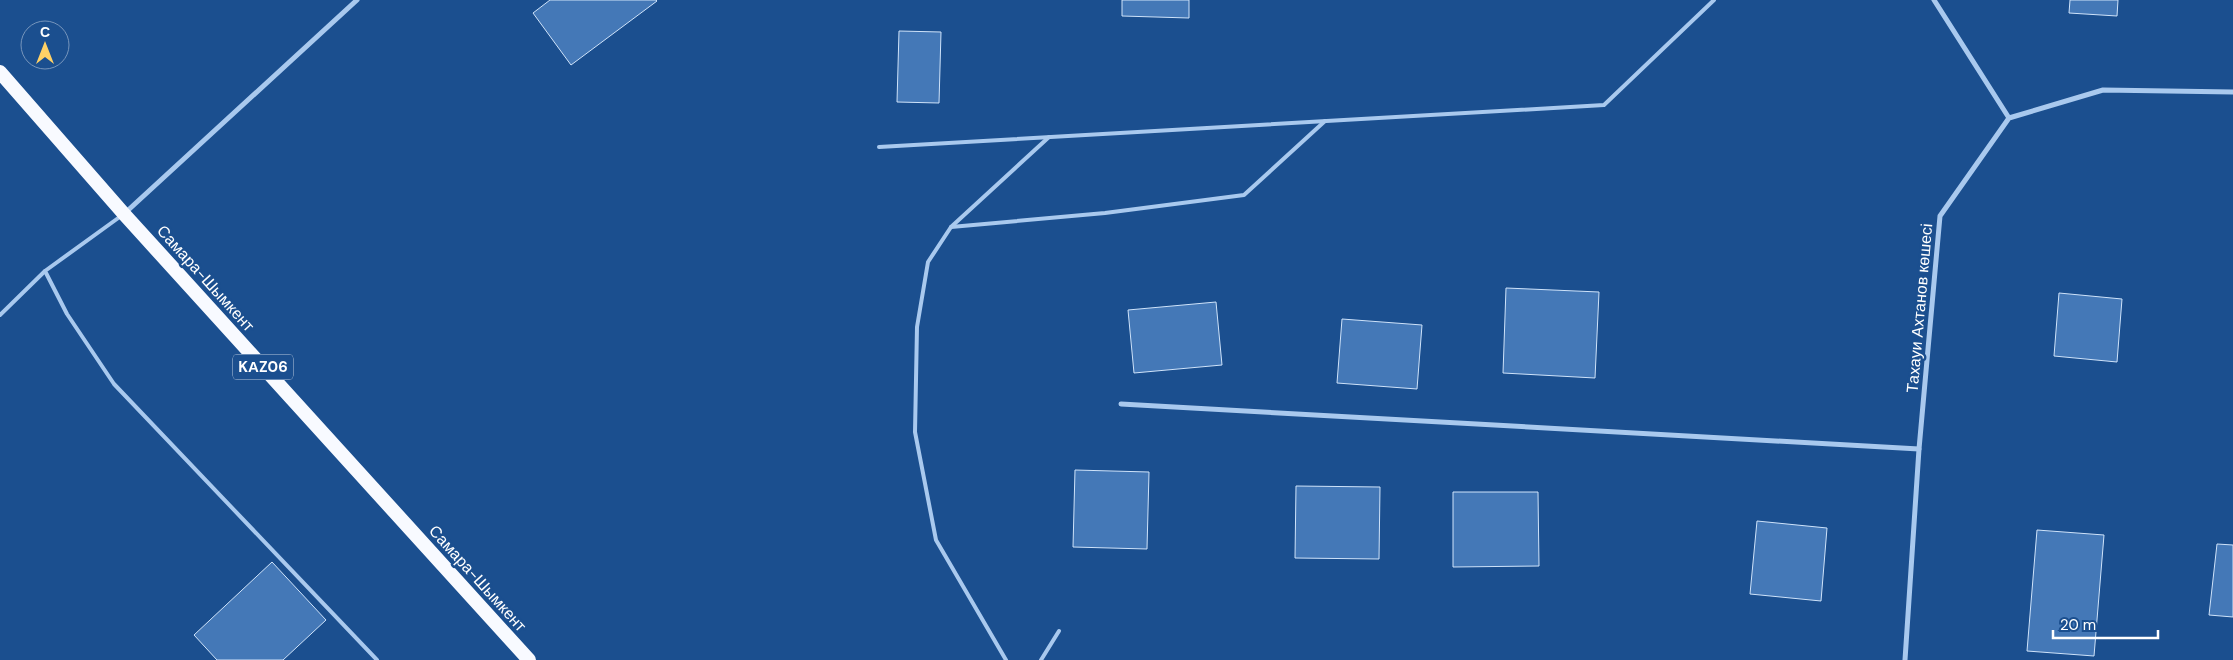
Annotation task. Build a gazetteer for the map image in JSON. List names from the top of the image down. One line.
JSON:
{"streets":{"highway":["Самара-Шымкент","KАZ06"],"street":["Тахауи Ахтанов көшесі"]},"scale_bar":"20 m","north":"top"}
